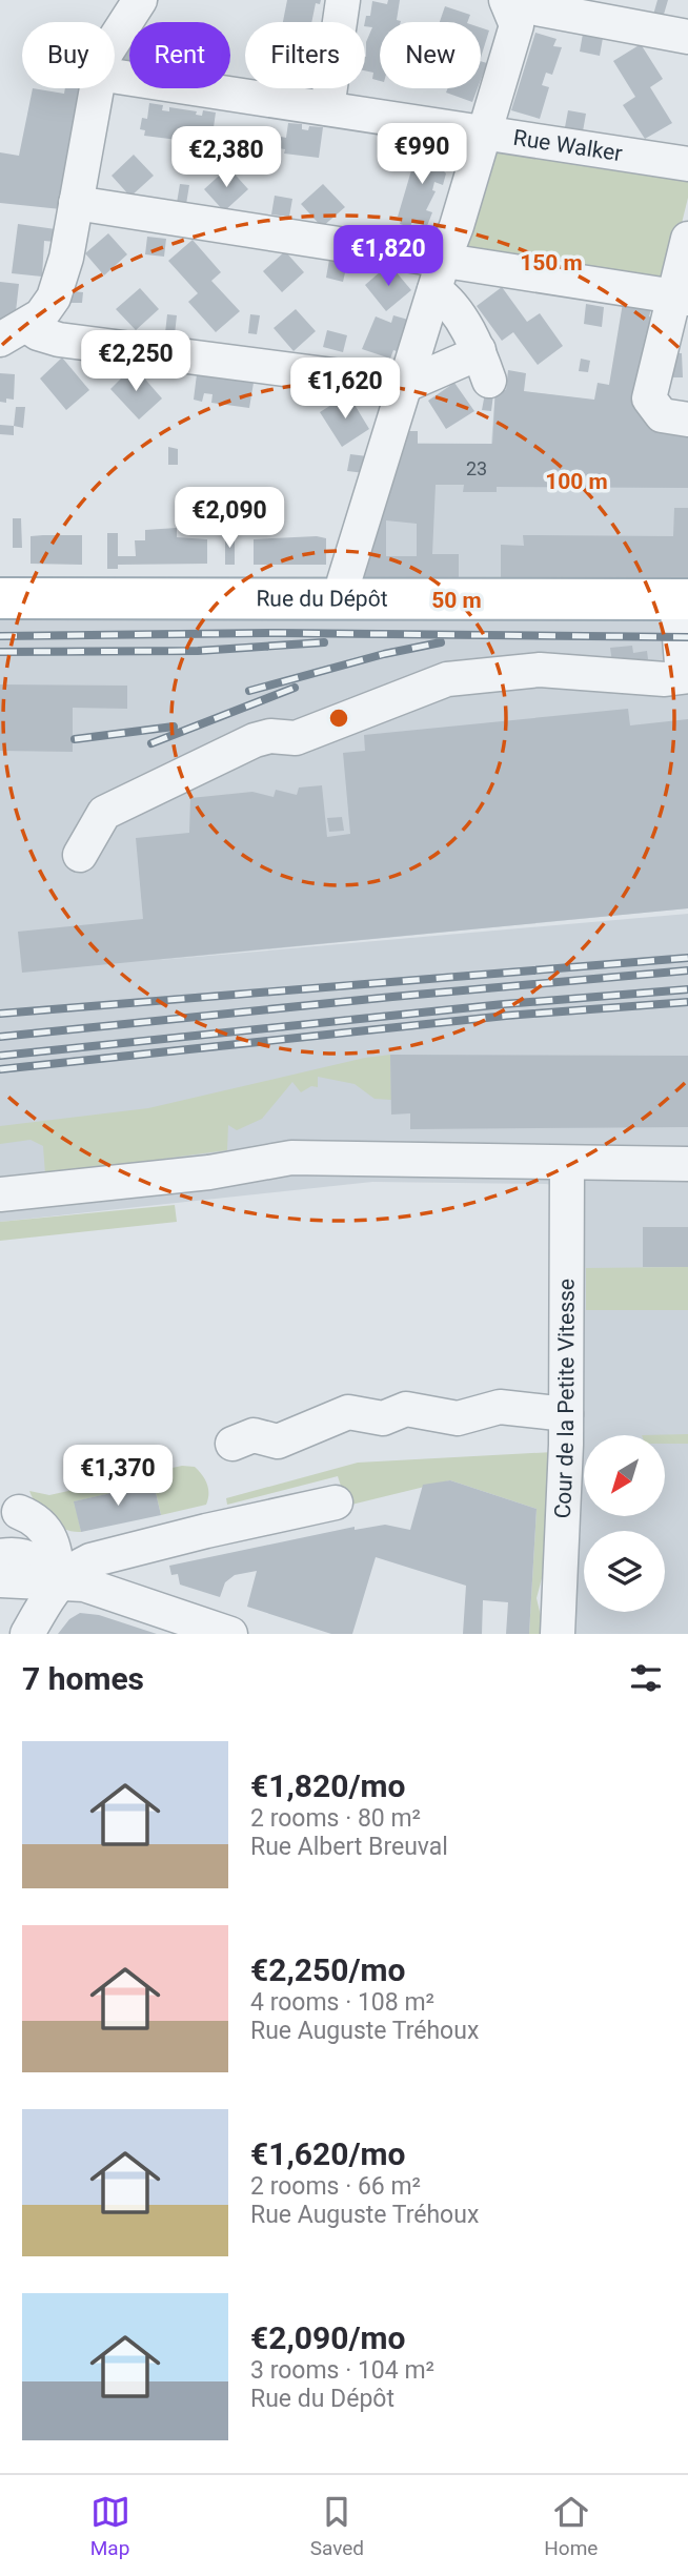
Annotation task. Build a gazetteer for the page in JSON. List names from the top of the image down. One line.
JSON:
{"streets":{"main road":["Rue du Dépôt"],"street":["Rue Walker","Cour de la Petite Vitesse"]},"house_numbers":["23"],"north":"bottom left","page":{"chip":["Buy","Rent","Filters","New"],"price":["€990","€2,380","€1,820","€2,250","€1,620","€2,090","€1,370"],"heading":"7 homes","list":[{"name":"€1,820/mo","note":"2 rooms · 80 m² · Rue Albert Breuval"},{"name":"€2,250/mo","note":"4 rooms · 108 m² · Rue Auguste Tréhoux"},{"name":"€1,620/mo","note":"2 rooms · 66 m² · Rue Auguste Tréhoux"},{"name":"€2,090/mo","note":"3 rooms · 104 m² · Rue du Dépôt"}],"tabs":["Map","Saved","Home"]},"rings":["150 m","100 m","50 m"]}
